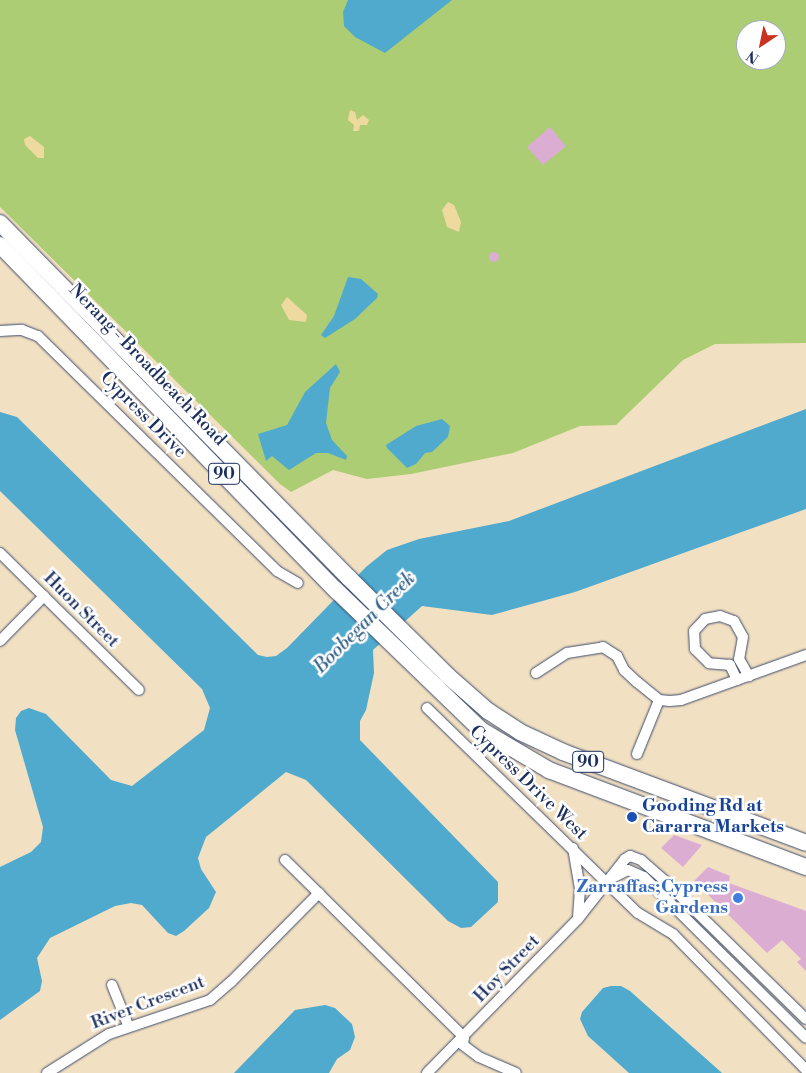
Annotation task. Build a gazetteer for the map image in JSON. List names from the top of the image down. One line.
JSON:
{"streets":{"main road":["Nerang - Broadbeach Road","90"],"street":["Cypress Drive","Huon Street","Cypress Drive West","Hoy Street","River Crescent"]},"crossings":[["Cypress Drive West","Hoy Street"]],"water":["Boobegan Creek"],"places":["Gooding Rd at Cararra Markets","Zarraffas;Cypress Gardens"],"north":"bottom left"}
